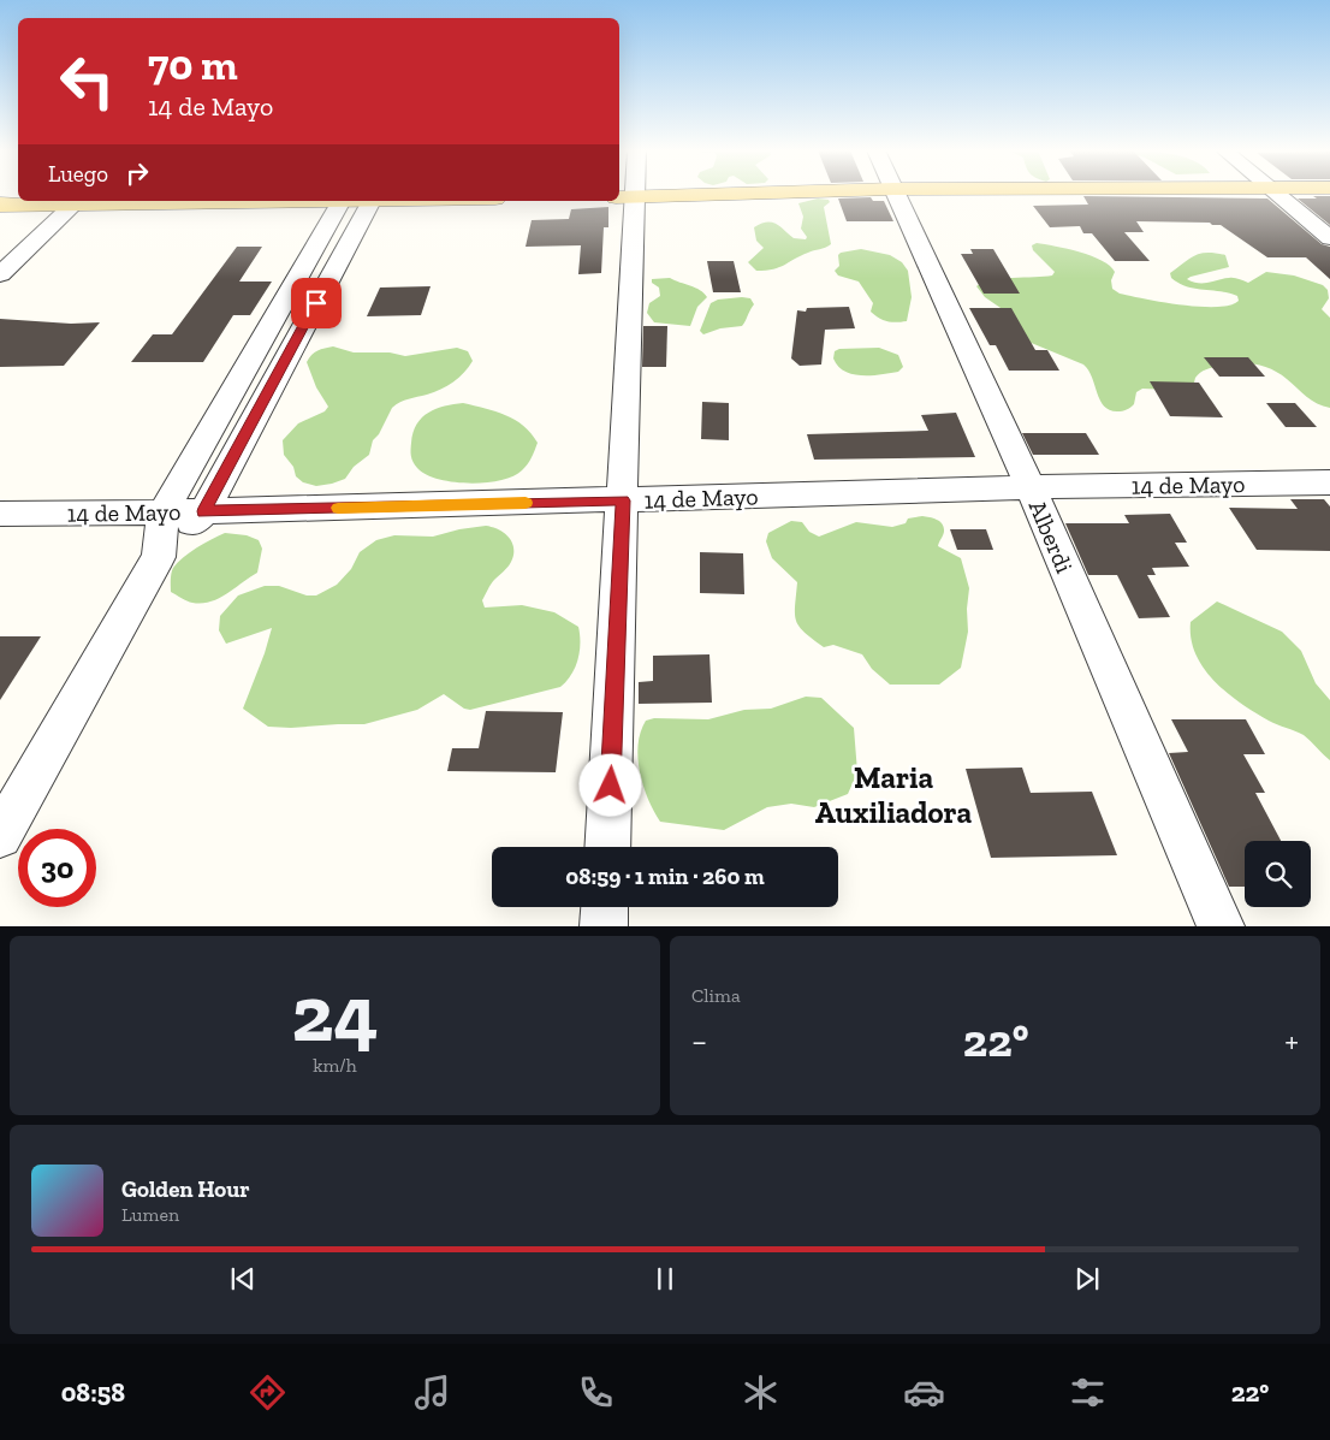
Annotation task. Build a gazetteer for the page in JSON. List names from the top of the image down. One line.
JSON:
{"streets":{"street":["14 de Mayo","Alberdi"]},"crossings":[["14 de Mayo","Alberdi"]],"districts":["Maria Auxiliadora"],"page":{"turn":["70 m","14 de Mayo"],"then":"Luego","limit":"30","trip":"08:59 · 1 min · 260 m","tile":[["24","km/h"],"Clima"],"heat":["−","22°","+"],"song":["Golden Hour","Lumen"],"tabs":["08:58","22°"]}}
